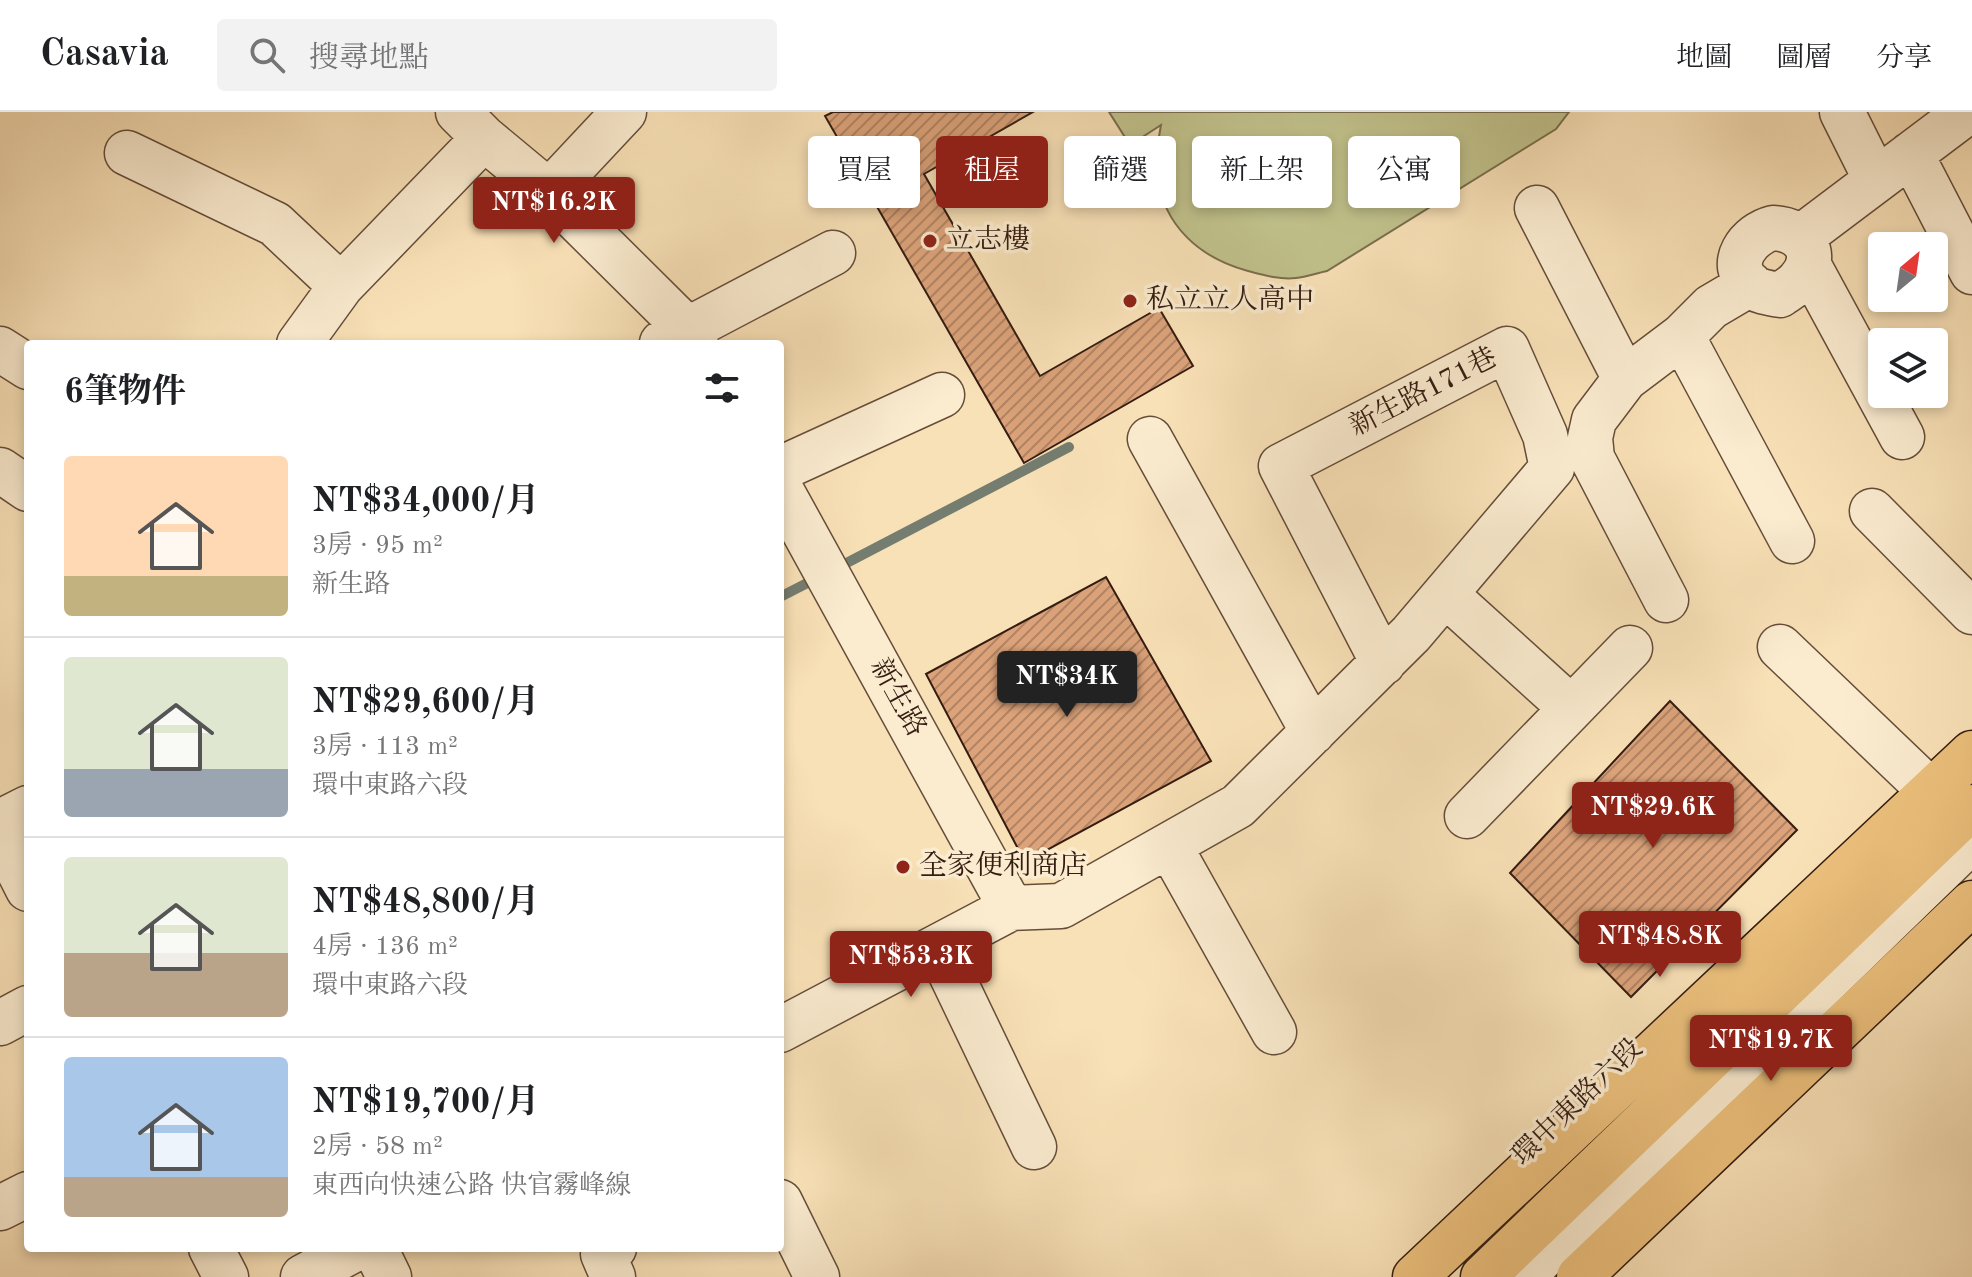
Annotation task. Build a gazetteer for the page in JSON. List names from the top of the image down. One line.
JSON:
{"streets":{"street":["新生路171巷","新生路","環中東路六段"]},"crossings":[["新生路171巷","新生路"]],"places":["立志樓","私立立人高中","全家便利商店"],"north":"top right","page":{"header":"Casavia","search":"搜尋地點","nav":["地圖","圖層","分享"],"chip":["買屋","租屋","篩選","新上架","公寓"],"price":["NT$16.2K","NT$34K","NT$29.6K","NT$48.8K","NT$53.3K","NT$19.7K"],"heading":"6筆物件","list":[{"name":"NT$34,000/月","note":"3房 · 95 m² · 新生路"},{"name":"NT$29,600/月","note":"3房 · 113 m² · 環中東路六段"},{"name":"NT$48,800/月","note":"4房 · 136 m² · 環中東路六段"},{"name":"NT$19,700/月","note":"2房 · 58 m² · 東西向快速公路 快官霧峰線"}]}}
